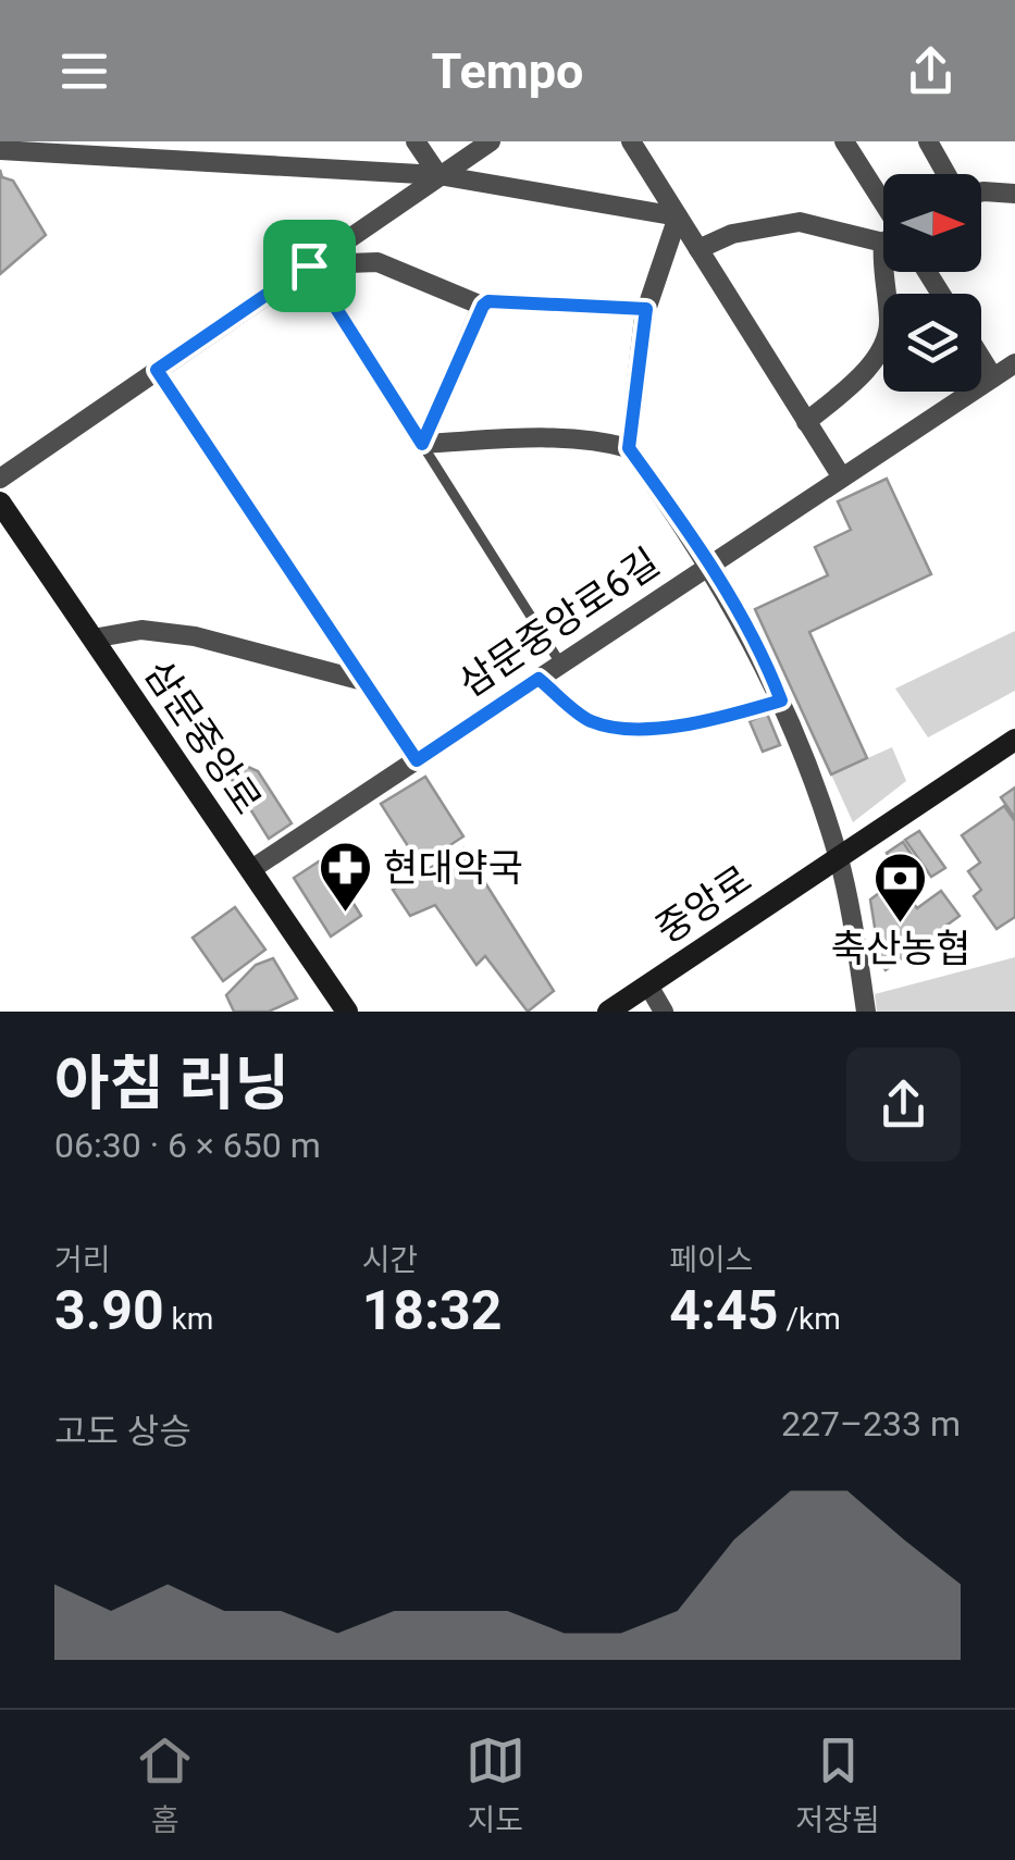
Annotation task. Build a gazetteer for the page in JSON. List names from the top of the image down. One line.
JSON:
{"streets":{"street":["삼문중앙로6길","삼문중앙로","중앙로"]},"crossings":[["삼문중앙로6길","삼문중앙로"]],"places":{"pharmacy":["현대약국"],"bank":["축산농협"]},"north":"right","page":{"header":"Tempo","heading":["아침 러닝","06:30 · 6 × 650 m"],"stats":[["거리","3.90 km"],["시간","18:32"],["페이스","4:45 /km"]],"chart":["고도 상승","227–233 m"],"tabs":["홈","지도","저장됨"]}}
